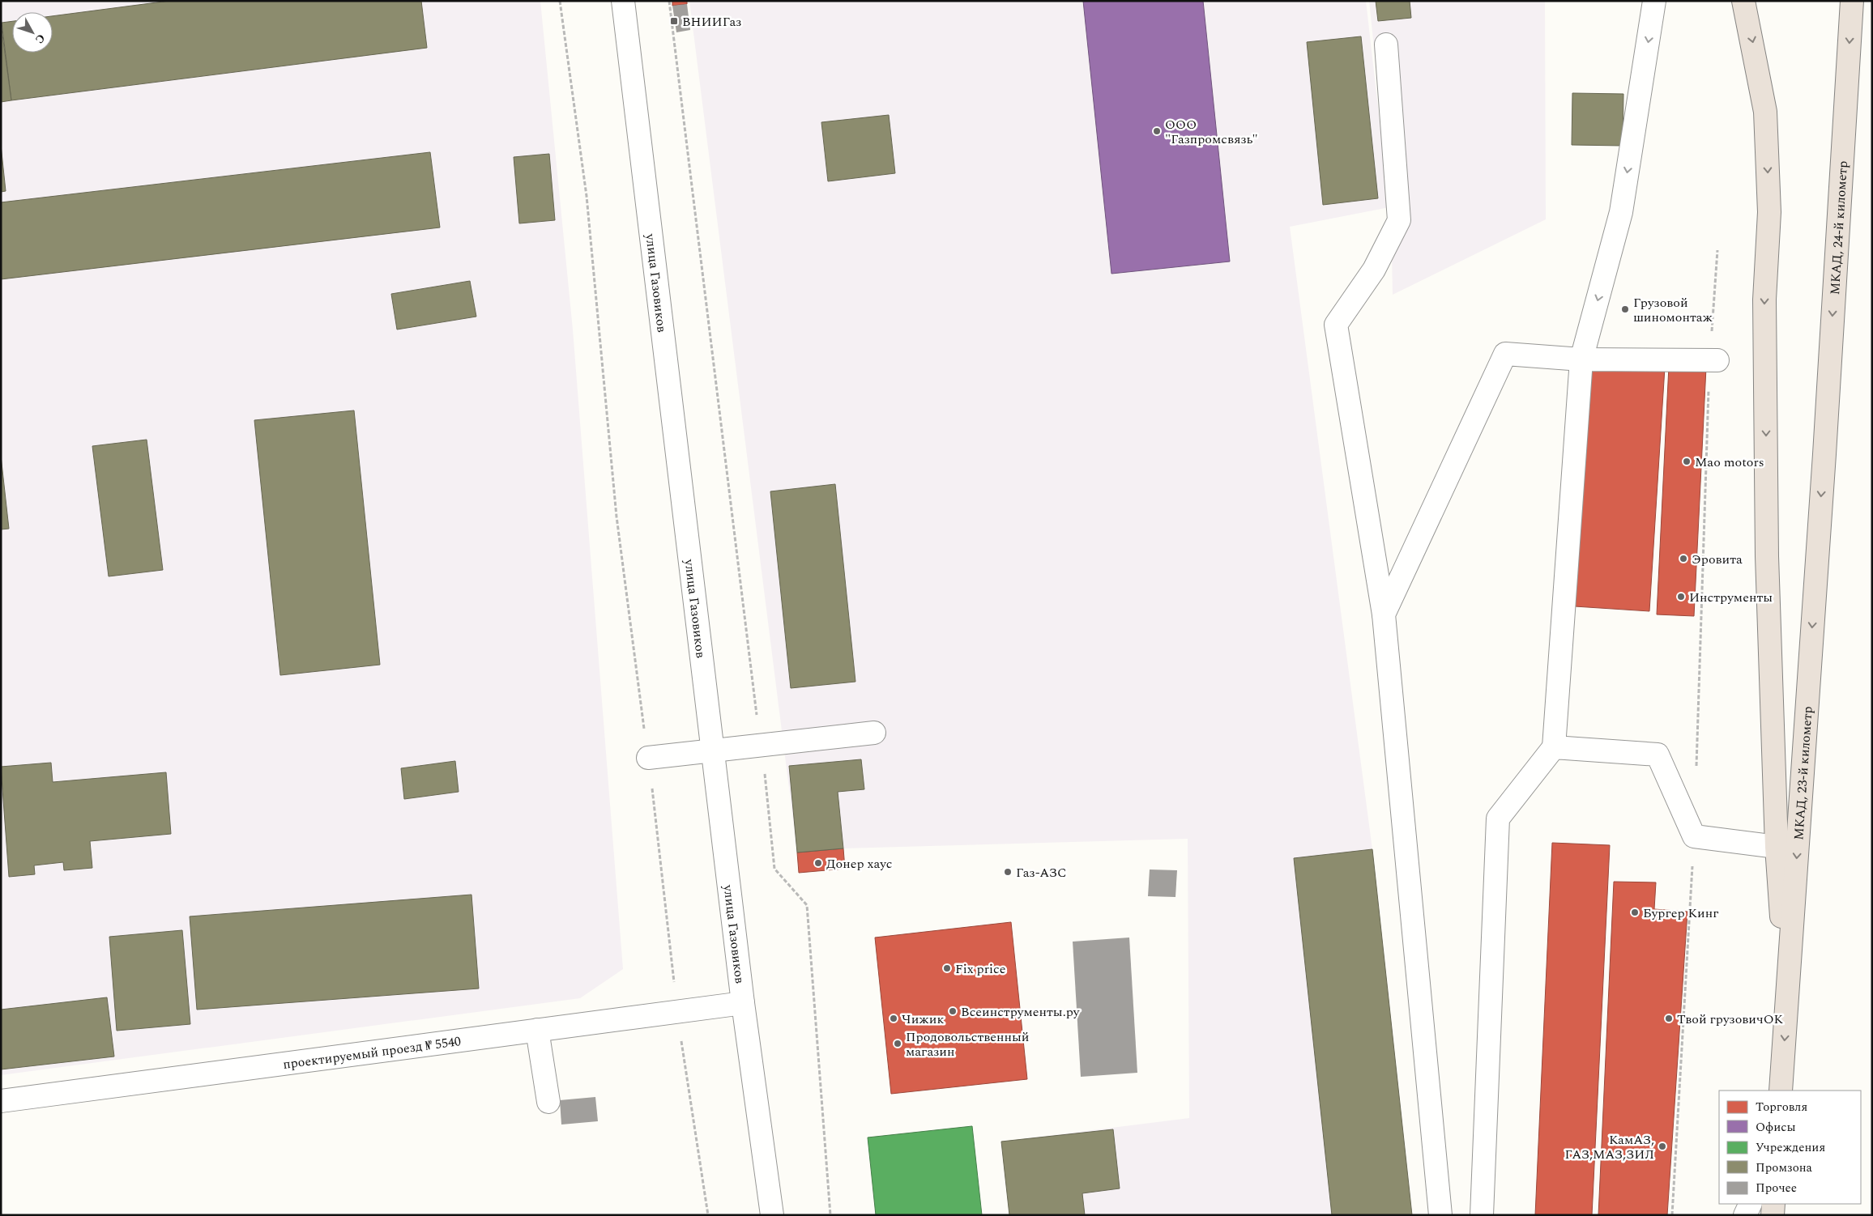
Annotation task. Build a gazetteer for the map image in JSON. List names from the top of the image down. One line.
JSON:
{"streets":{"highway":["МКАД, 24-й километр","МКАД, 23-й километр"],"street":["улица Газовиков","проектируемый проезд № 5540"]},"crossings":[["МКАД, 24-й километр","МКАД, 23-й километр"],["улица Газовиков","проектируемый проезд № 5540"]],"places":{"transit":["ВНИИГаз"],"other":["ООО \"Газпромсвязь\"","Грузовой шиномонтаж","Mao motors","Эровита","Инструменты","Донер хаус","Газ-АЗС","Бургер Кинг","Fix price","Всеинструменты.ру","Чижик","Твой грузовичОК","Продовольственный магазин","КамАЗ, ГАЗ,МАЗ,ЗИЛ"]},"legend":["Торговля","Офисы","Учреждения","Промзона","Прочее"],"north":"bottom right"}
